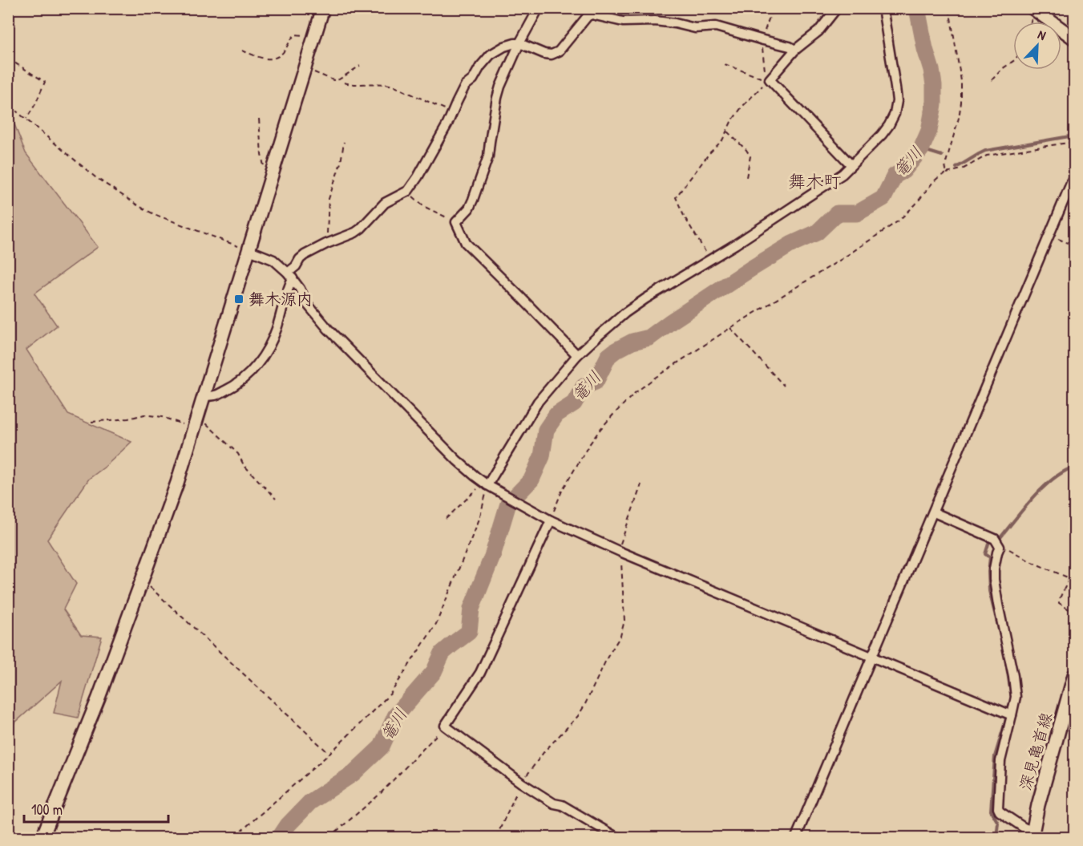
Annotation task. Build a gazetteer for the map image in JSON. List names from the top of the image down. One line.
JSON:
{"streets":{"street":["深見亀首線"]},"districts":["舞木町"],"water":["篭川"],"places":{"transit":["舞木源内"]},"scale_bar":"100 m","north":"top right"}
